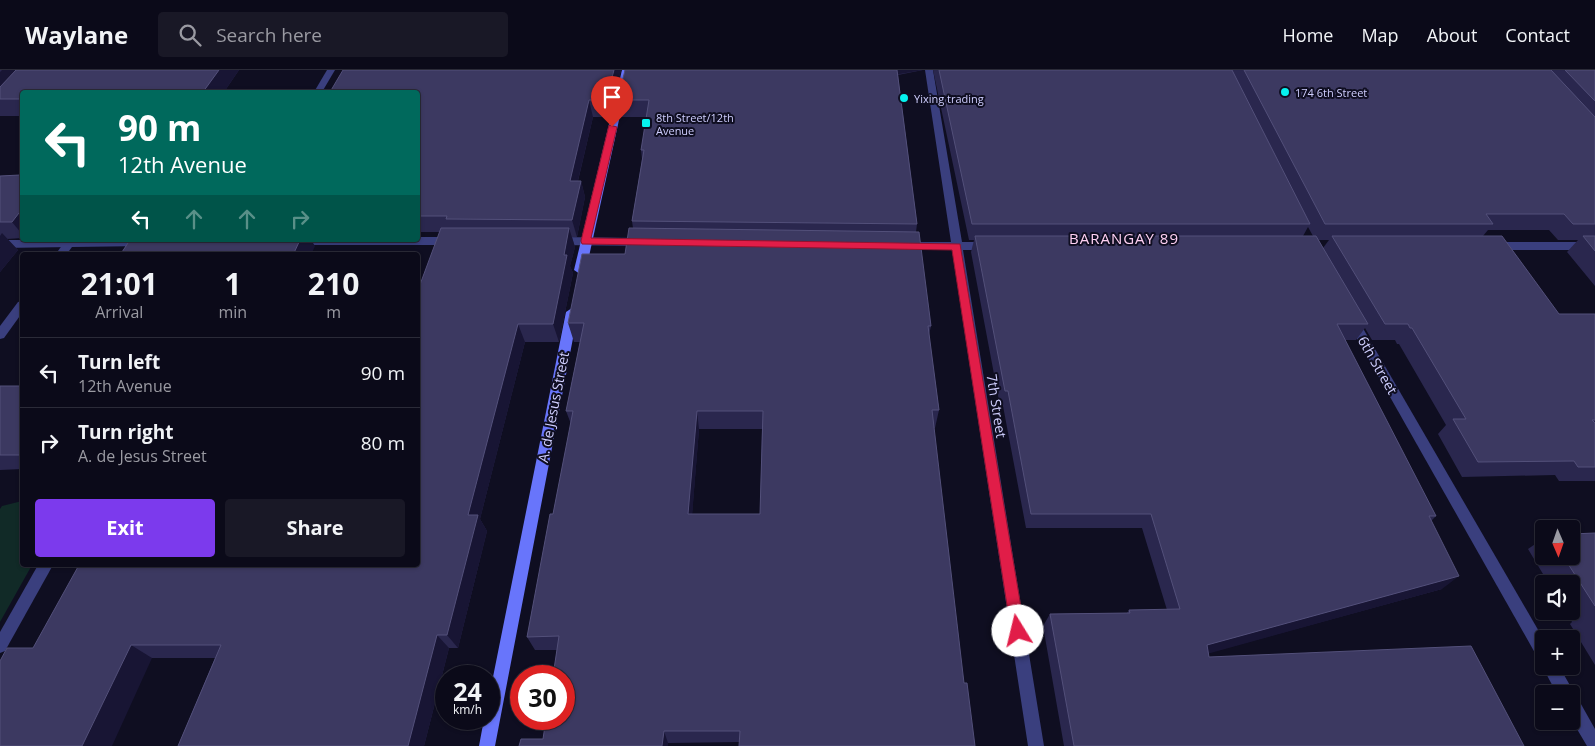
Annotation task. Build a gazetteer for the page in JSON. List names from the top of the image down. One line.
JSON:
{"streets":{"main road":["A. de Jesus Street"],"street":["6th Street","7th Street"]},"districts":["BARANGAY 89"],"places":{"other":["174 6th Street","Yixing trading"],"transit":["8th Street/12th Avenue"]},"north":"bottom","page":{"header":"Waylane","search":"Search here","nav":["Home","Map","About","Contact"],"turn":["90 m","12th Avenue"],"eta":["21:01","Arrival","1","min","210","m"],"list":[{"name":"Turn left","note":"12th Avenue","value":"90 m"},{"name":"Turn right","note":"A. de Jesus Street","value":"80 m"}],"buttons":["Exit","Share"],"map_buttons":["+","−"],"speed":"24 km/h","limit":"30"}}
